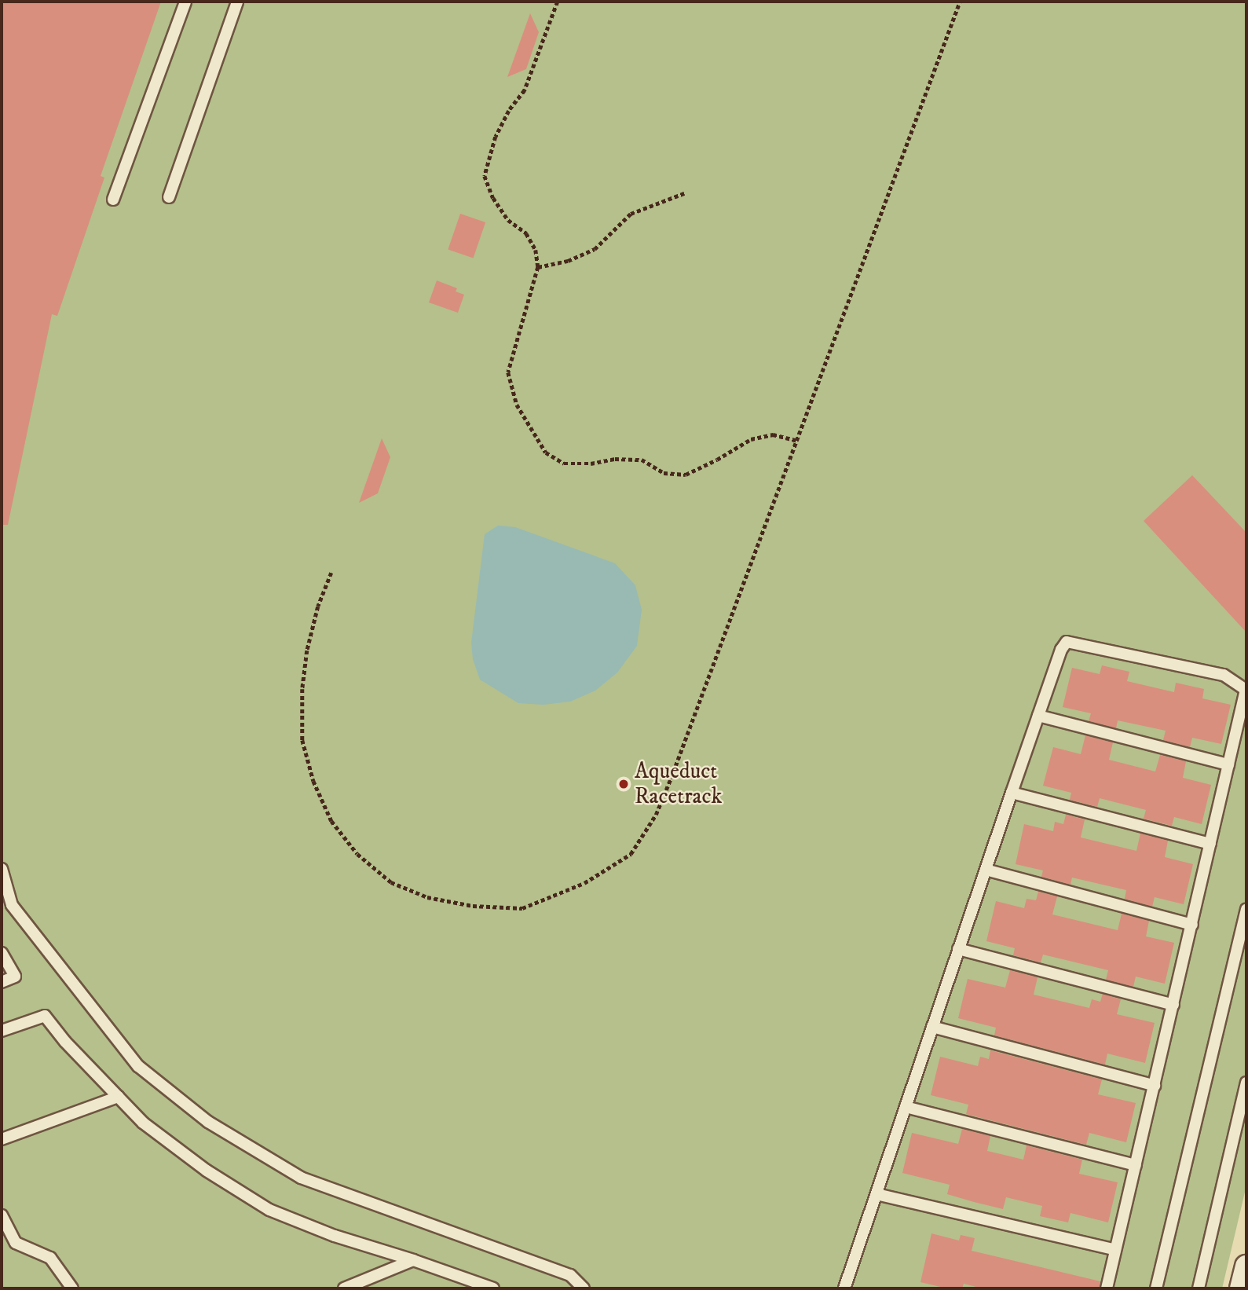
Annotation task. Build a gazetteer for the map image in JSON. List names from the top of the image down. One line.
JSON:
{"places":["Aqueduct Racetrack"]}
